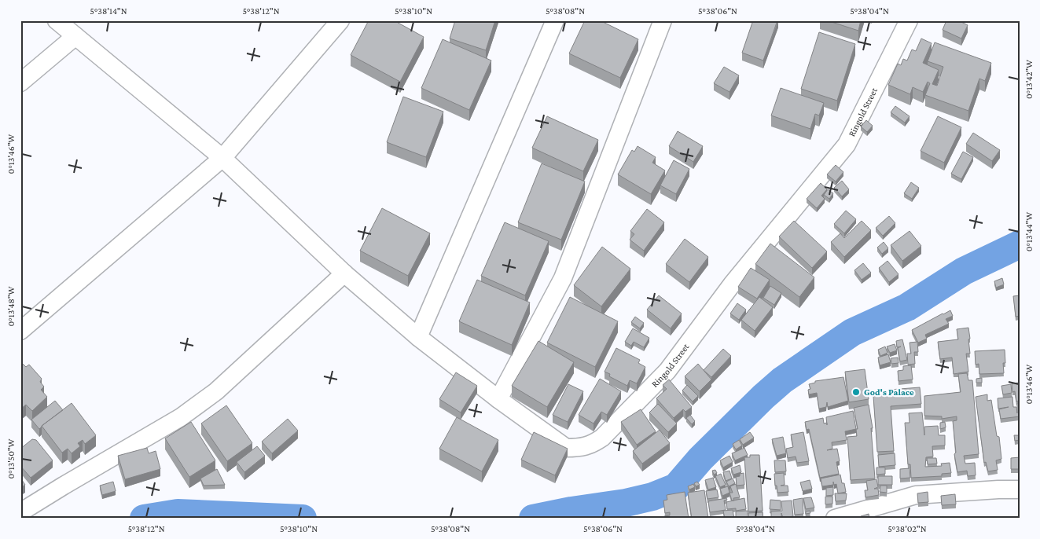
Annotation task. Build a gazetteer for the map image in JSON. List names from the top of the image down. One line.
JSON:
{"streets":{"street":["Ringold Street"]},"places":["God's Palace"],"coordinates":["5°38'14\"N","5°38'12\"N","5°38'10\"N","5°38'08\"N","5°38'06\"N","5°38'04\"N","0°13'42\"W","0°13'46\"W","0°13'44\"W","0°13'48\"W","0°13'50\"W","5°38'02\"N"]}
